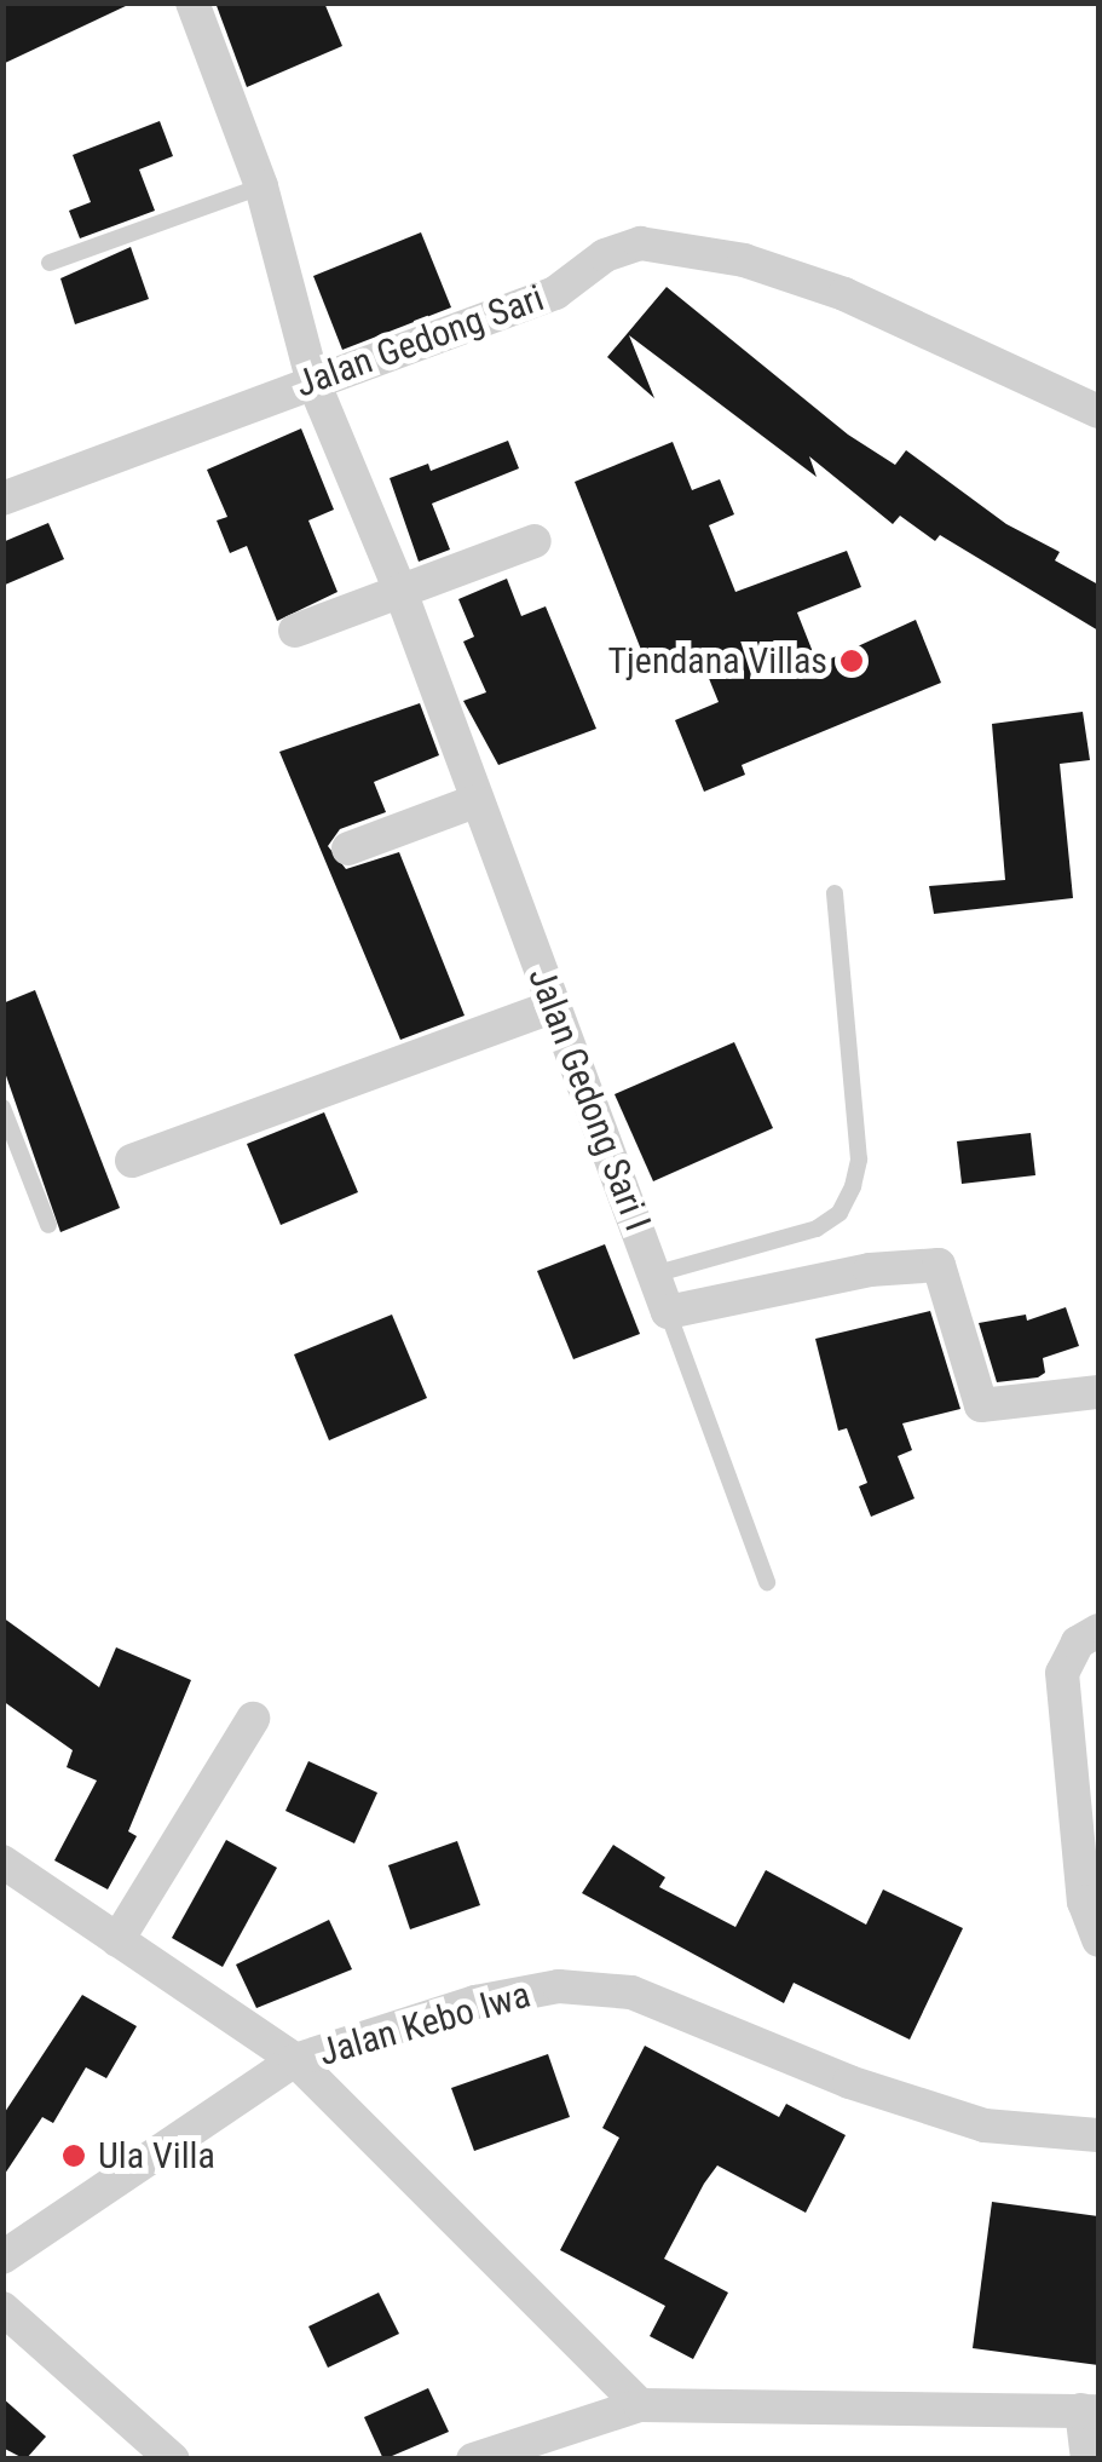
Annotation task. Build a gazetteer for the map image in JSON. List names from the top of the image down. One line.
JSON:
{"streets":{"street":["Jalan Gedong Sari","Jalan Gedong Sari I","Jalan Kebo Iwa"]},"crossings":[["Jalan Gedong Sari","Jalan Gedong Sari I"]],"places":["Tjendana Villas","Ula Villa"]}
